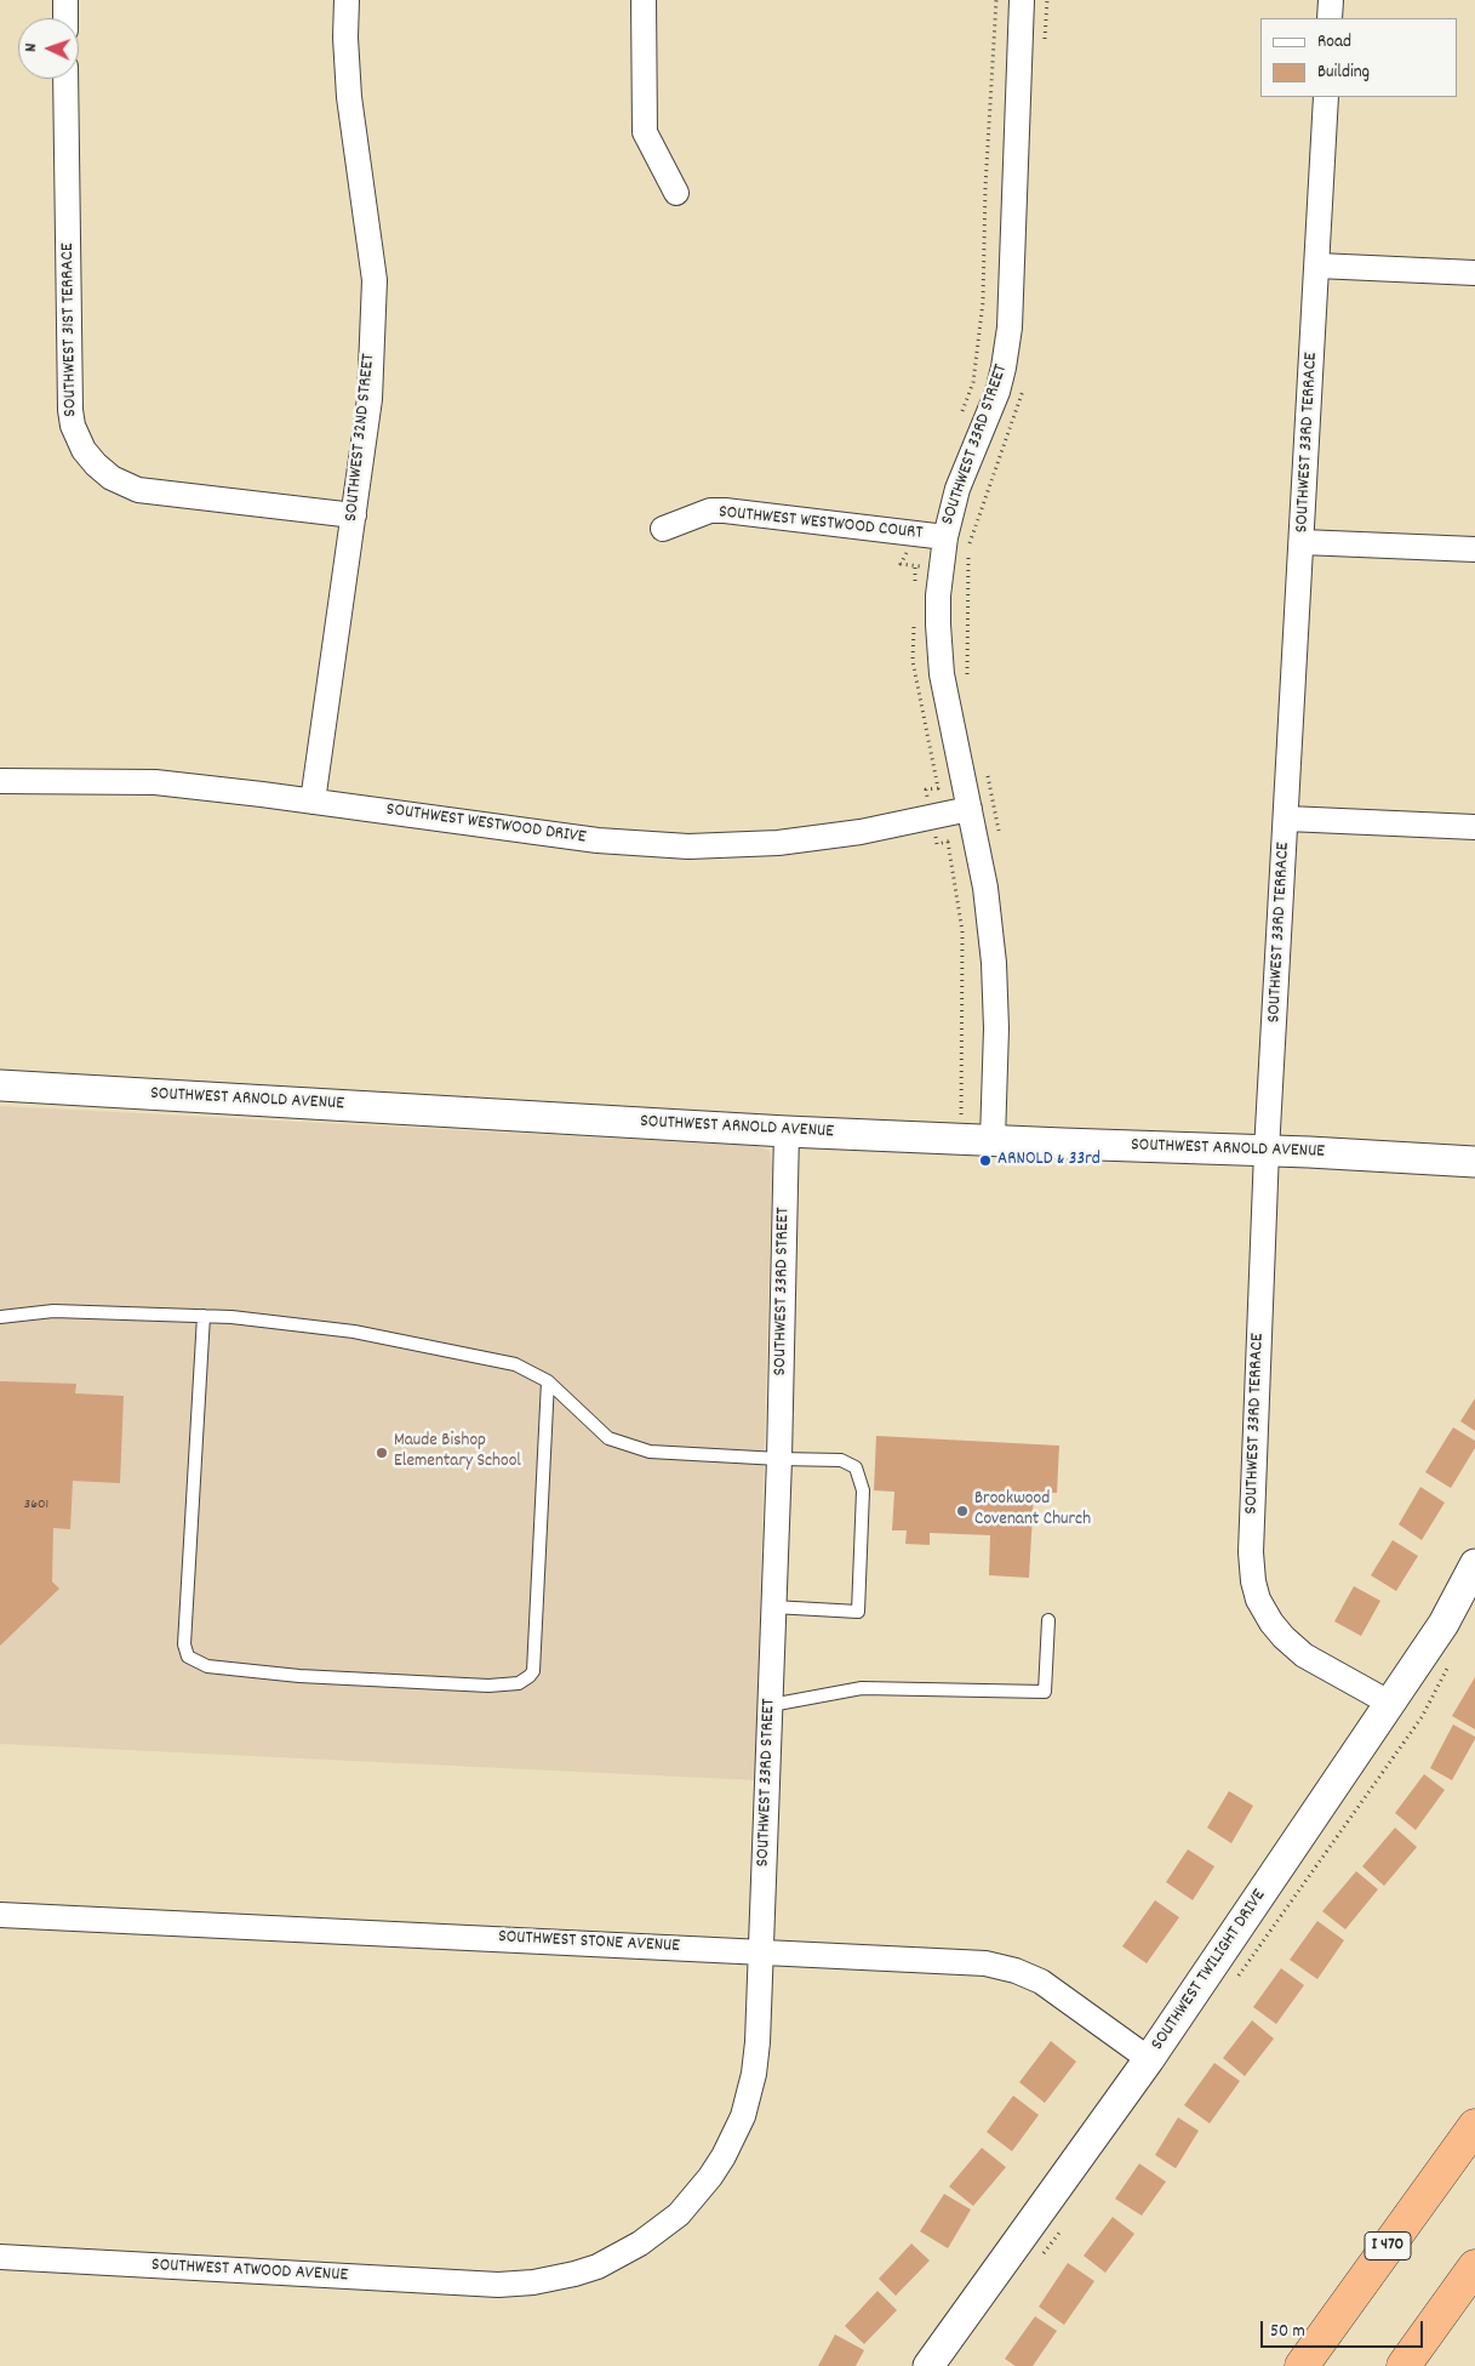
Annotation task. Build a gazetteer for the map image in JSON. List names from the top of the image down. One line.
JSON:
{"streets":{"highway":["I 470"],"street":["SOUTHWEST 31ST TERRACE","SOUTHWEST 32ND STREET","SOUTHWEST 33RD TERRACE","SOUTHWEST 33RD STREET","SOUTHWEST WESTWOOD COURT","SOUTHWEST WESTWOOD DRIVE","SOUTHWEST ARNOLD AVENUE","SOUTHWEST STONE AVENUE","SOUTHWEST TWILIGHT DRIVE","SOUTHWEST ATWOOD AVENUE"]},"crossings":[["SOUTHWEST 31ST TERRACE","SOUTHWEST 32ND STREET"],["SOUTHWEST 32ND STREET","SOUTHWEST WESTWOOD DRIVE"],["SOUTHWEST 33RD TERRACE","SOUTHWEST ARNOLD AVENUE"],["SOUTHWEST 33RD TERRACE","SOUTHWEST TWILIGHT DRIVE"],["SOUTHWEST 33RD STREET","SOUTHWEST WESTWOOD COURT"],["SOUTHWEST 33RD STREET","SOUTHWEST WESTWOOD DRIVE"],["SOUTHWEST 33RD STREET","SOUTHWEST ARNOLD AVENUE"],["SOUTHWEST 33RD STREET","SOUTHWEST STONE AVENUE"],["SOUTHWEST 33RD STREET","SOUTHWEST ATWOOD AVENUE"],["SOUTHWEST STONE AVENUE","SOUTHWEST TWILIGHT DRIVE"]],"places":["ARNOLD & 33rd","Maude Bishop Elementary School","Brookwood Covenant Church"],"house_numbers":["3601"],"legend":["Road","Building"],"scale_bar":"50 m","north":"left"}
